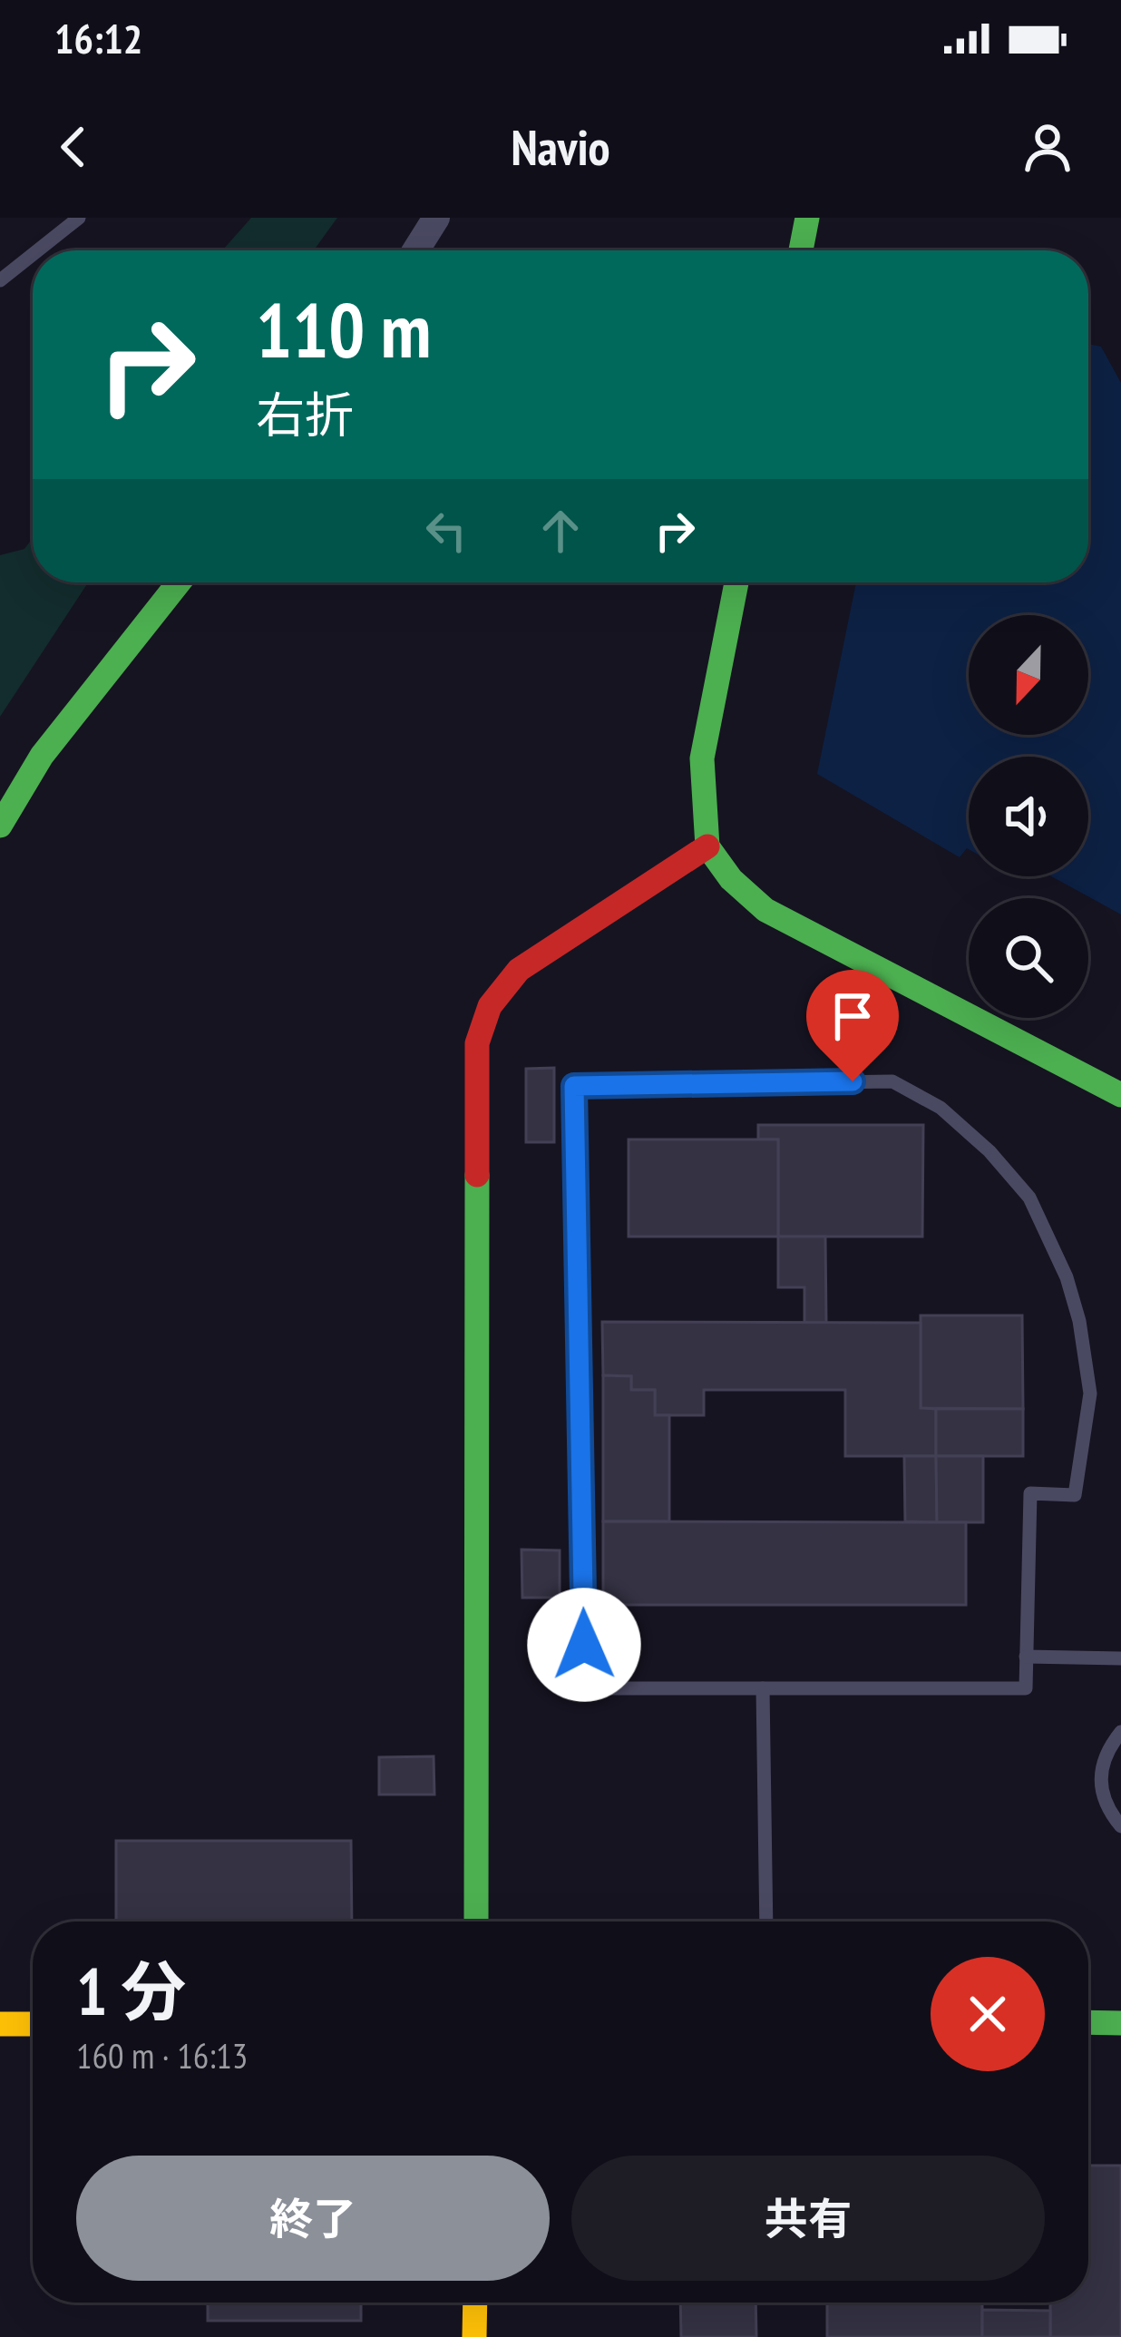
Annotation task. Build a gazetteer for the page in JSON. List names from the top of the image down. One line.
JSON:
{"north":"bottom","page":{"status":"16:12","header":"Navio","turn":["110 m","右折"],"heading":["1 分","160 m · 16:13"],"buttons":["終了","共有"]}}
